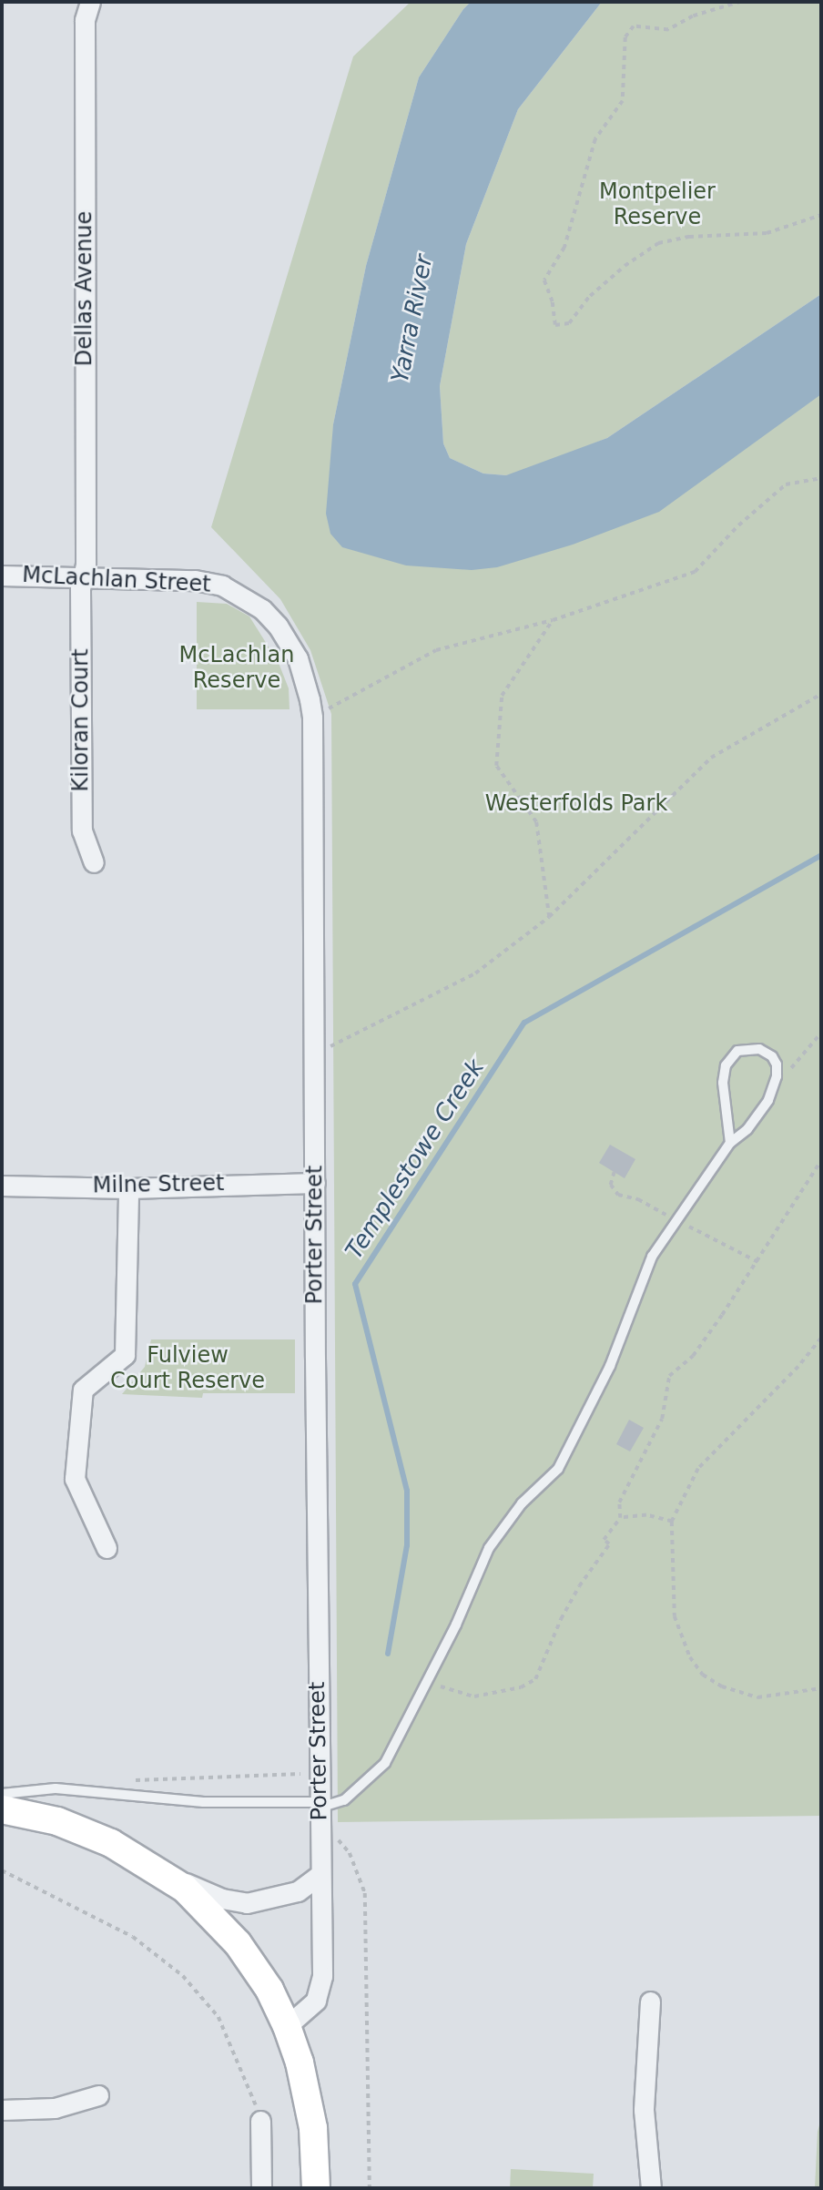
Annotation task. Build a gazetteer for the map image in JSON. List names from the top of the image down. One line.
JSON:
{"streets":{"street":["Dellas Avenue","McLachlan Street","Kiloran Court","Milne Street","Porter Street"]},"crossings":[["Dellas Avenue","McLachlan Street"],["Dellas Avenue","Kiloran Court"],["McLachlan Street","Kiloran Court"],["McLachlan Street","Porter Street"],["Milne Street","Porter Street"]],"water":["Yarra River","Templestowe Creek"],"parks":["Montpelier Reserve","McLachlan Reserve","Westerfolds Park","Fulview Court Reserve"]}
